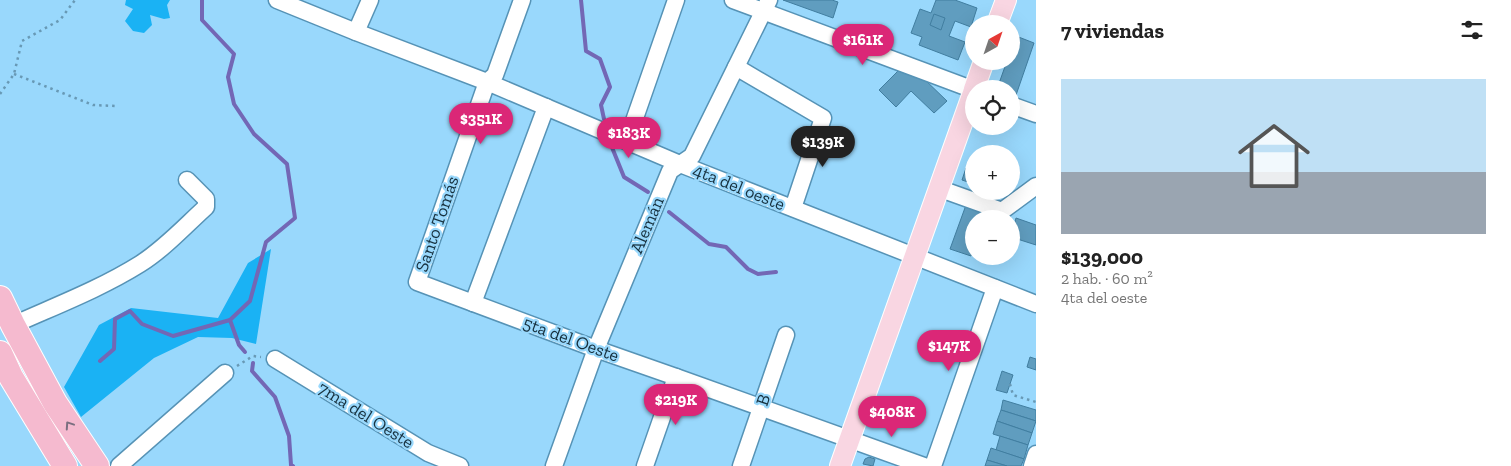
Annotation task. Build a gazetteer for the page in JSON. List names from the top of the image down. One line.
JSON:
{"streets":{"street":["4ta del oeste","Santo Tomás","Alemán","5ta del Oeste","B","7ma del Oeste"]},"crossings":[["4ta del oeste","Santo Tomás"],["4ta del oeste","Alemán"],["Santo Tomás","5ta del Oeste"],["Alemán","5ta del Oeste"],["5ta del Oeste","B"]],"north":"top right","page":{"heading":"7 viviendas","map_buttons":["+","−"],"price":["$161K","$351K","$183K","$139K","$147K","$219K","$408K"],"list":[{"name":"$139,000","note":"2 hab. · 60 m² · 4ta del oeste"}]}}
